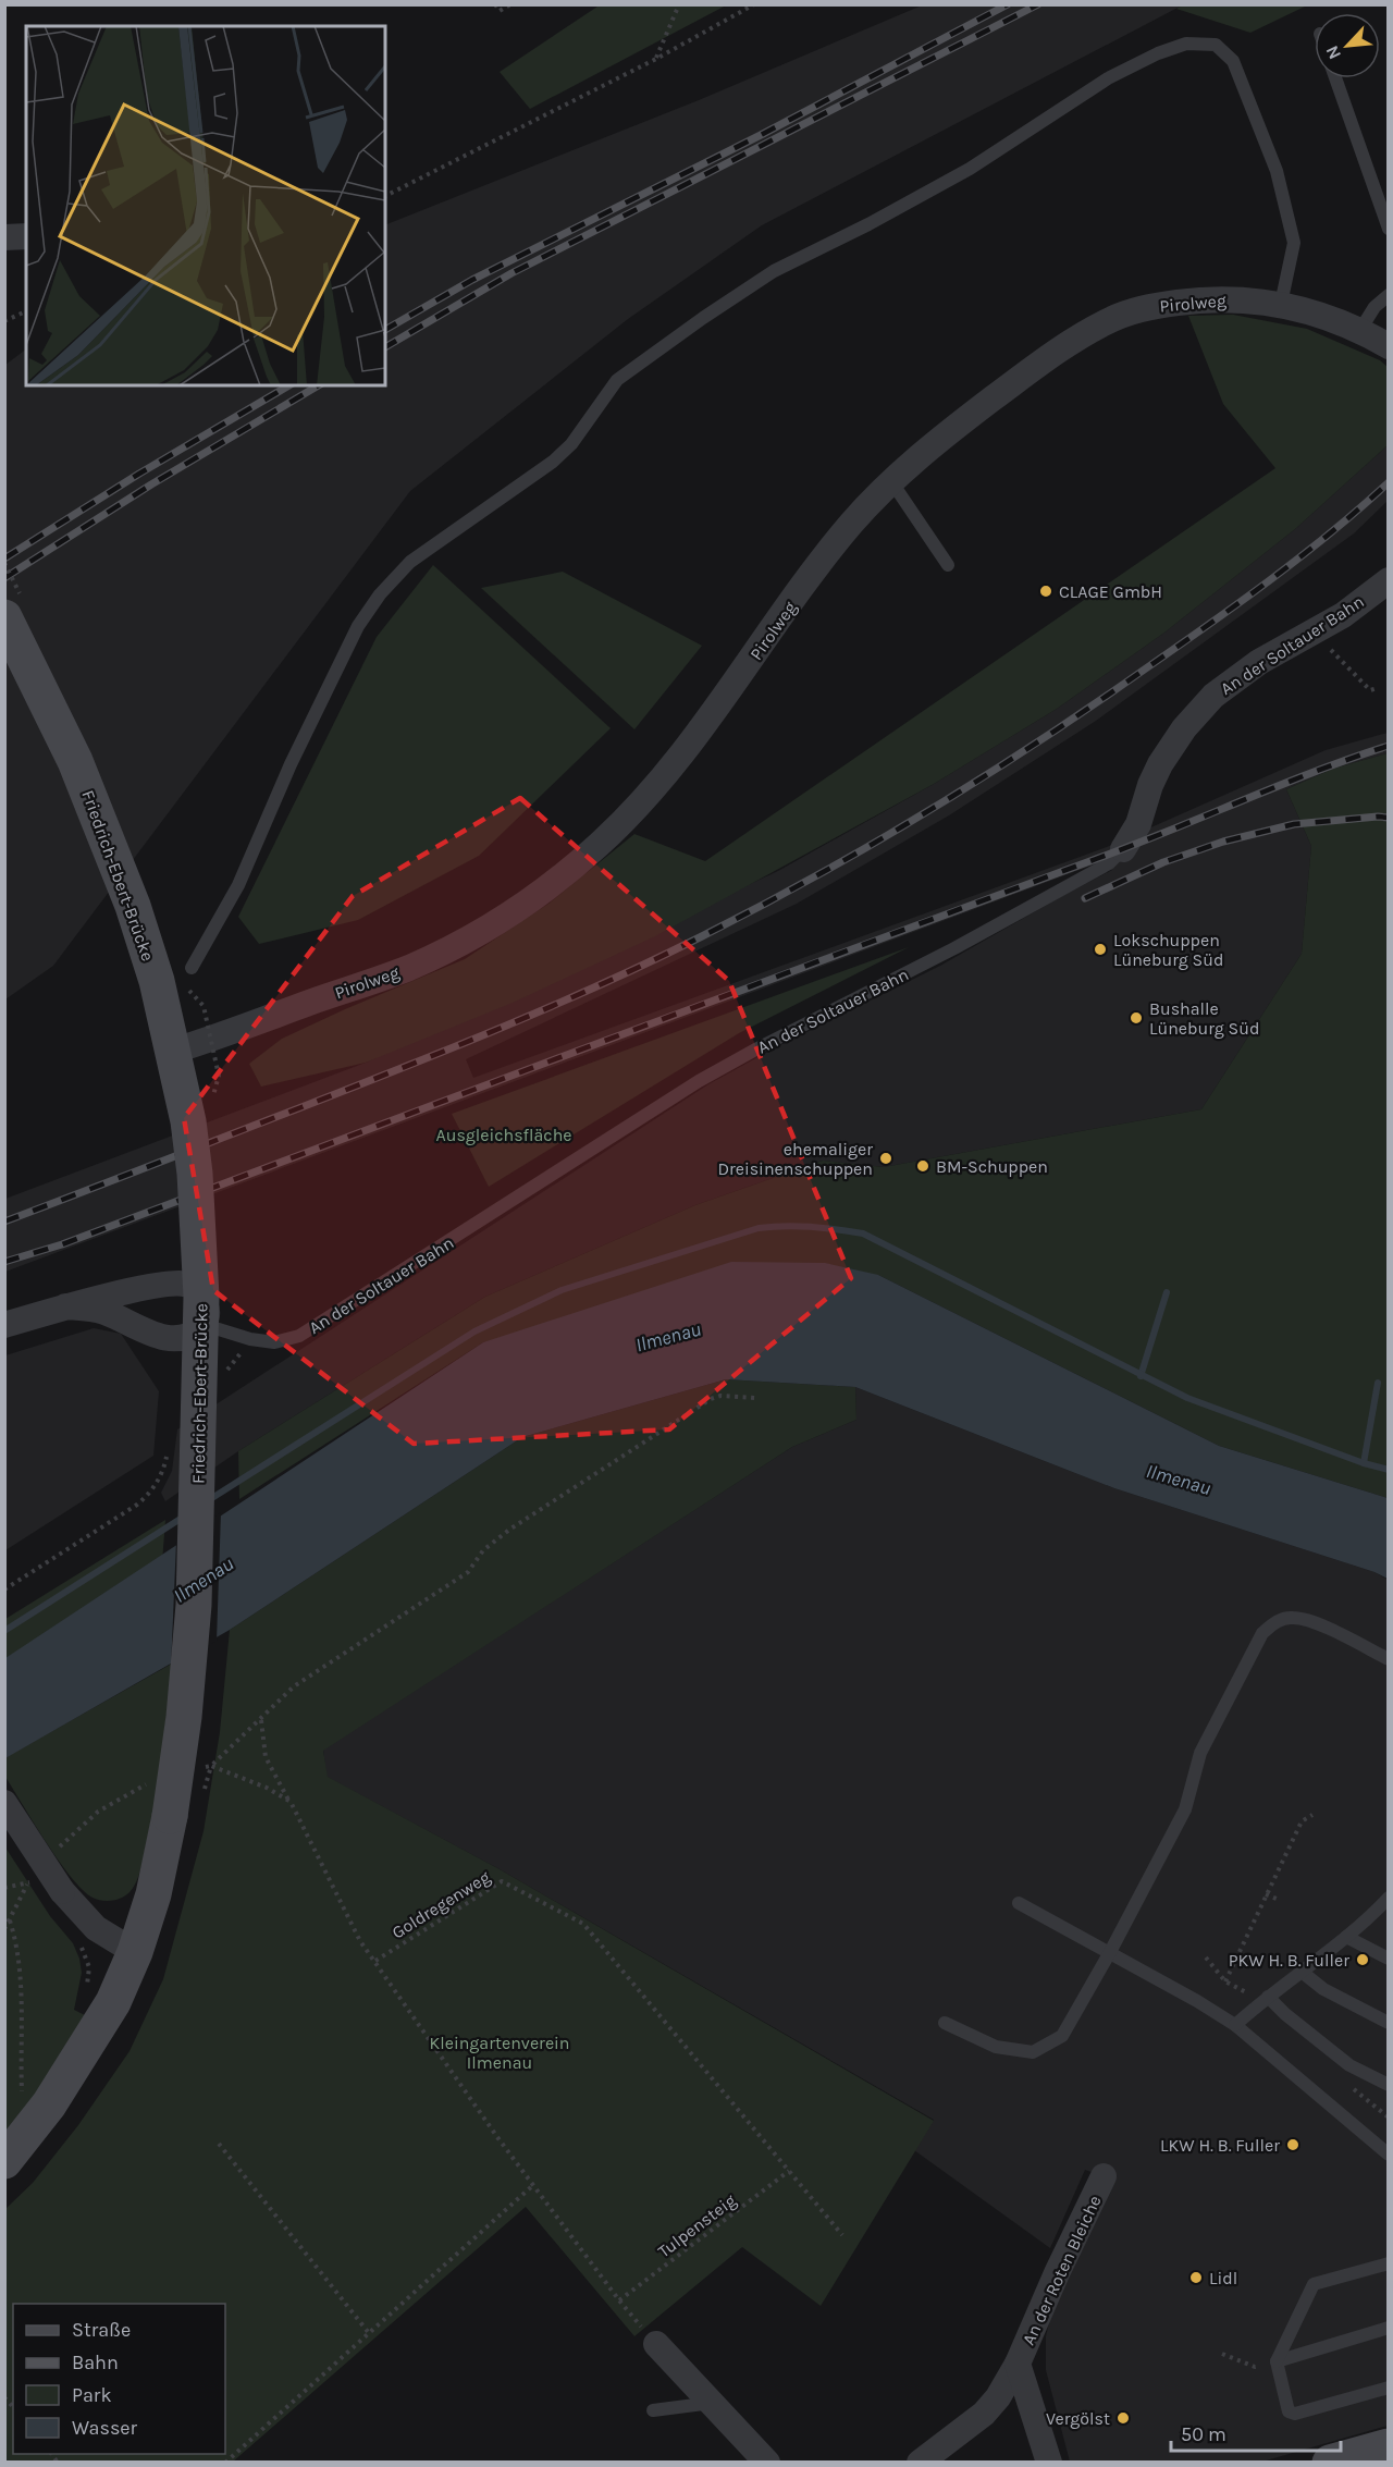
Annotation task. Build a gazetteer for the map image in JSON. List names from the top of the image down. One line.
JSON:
{"streets":{"main road":["Friedrich-Ebert-Brücke"],"street":["Pirolweg","An der Soltauer Bahn","An der Roten Bleiche"],"path":["Goldregenweg","Tulpensteig"]},"crossings":[["Pirolweg","Friedrich-Ebert-Brücke"],["Goldregenweg","Tulpensteig"]],"water":["Ilmenau"],"parks":["Ausgleichsfläche","Kleingartenverein Ilmenau"],"places":["CLAGE GmbH","Lokschuppen Lüneburg Süd","Bushalle Lüneburg Süd","ehemaliger Dreisinenschuppen","BM-Schuppen","PKW H. B. Fuller","LKW H. B. Fuller","Lidl","Vergölst"],"legend":["Straße","Bahn","Park","Wasser"],"scale_bar":"50 m","north":"bottom left"}
